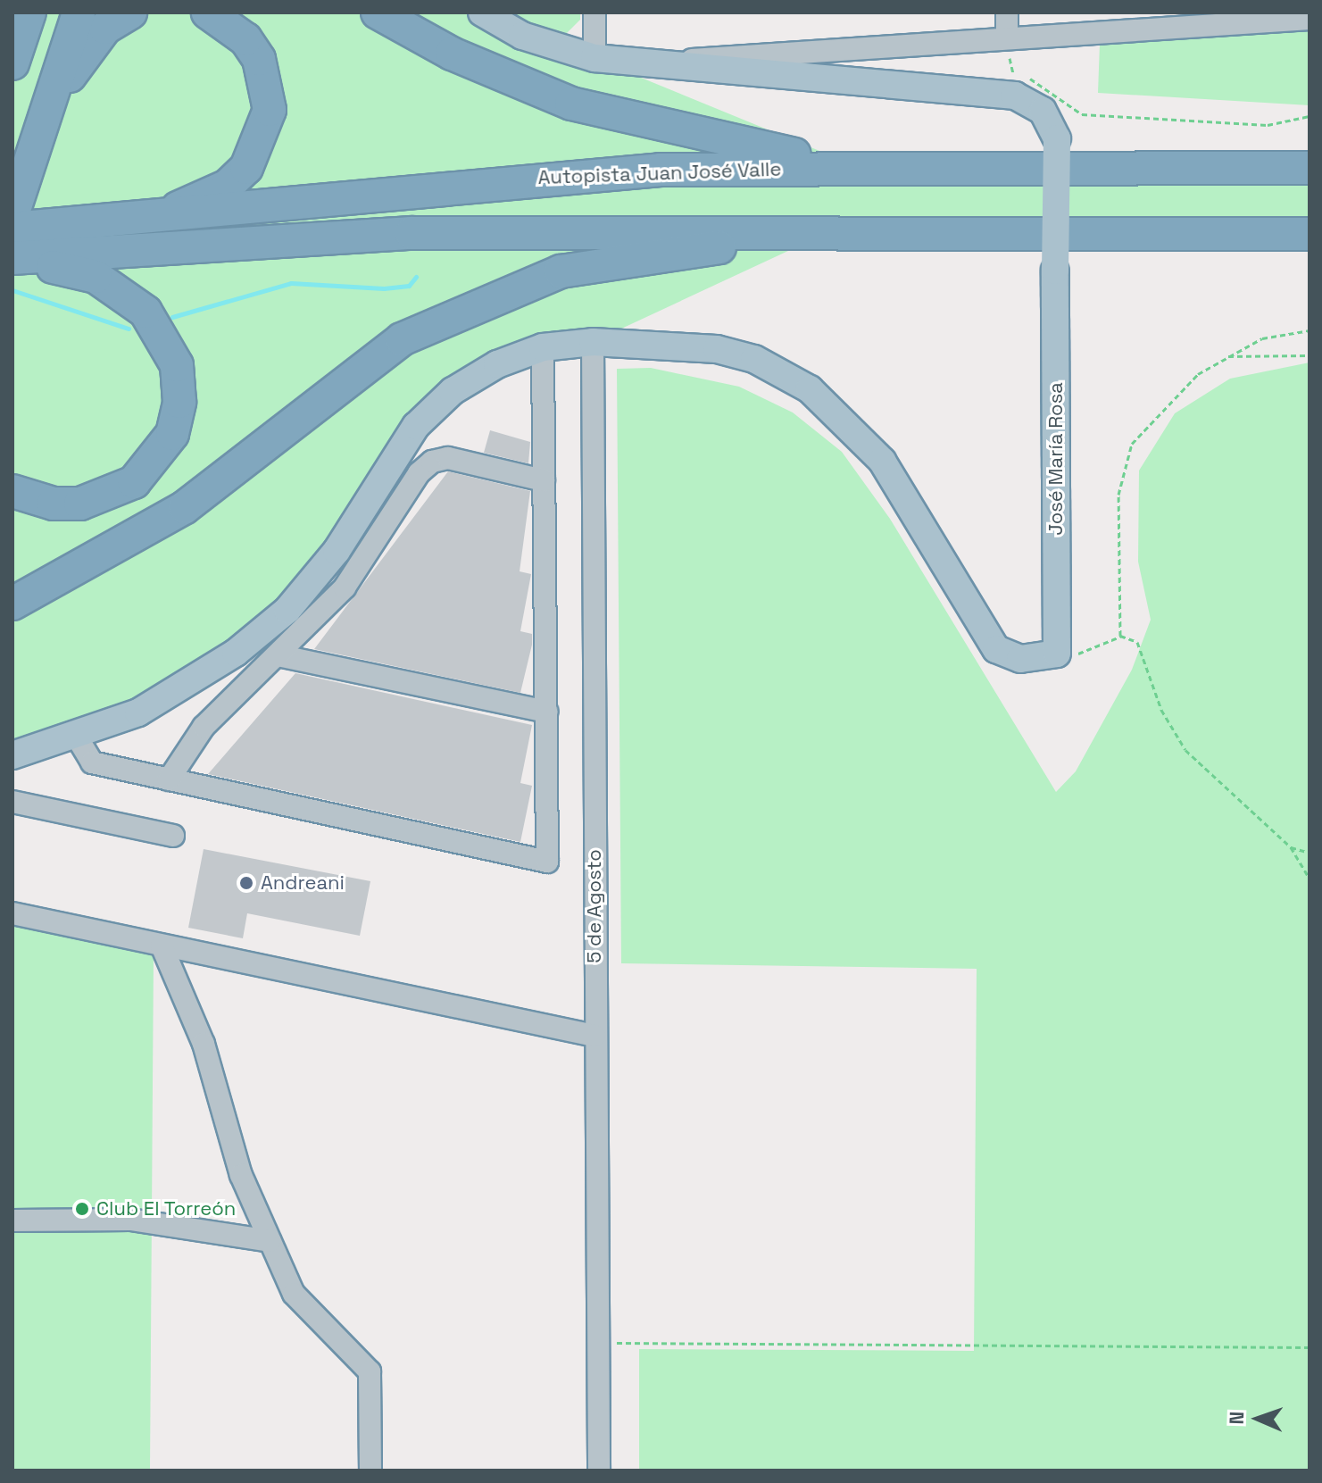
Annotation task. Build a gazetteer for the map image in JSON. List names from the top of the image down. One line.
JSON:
{"streets":{"highway":["Autopista Juan José Valle"],"main road":["José María Rosa"],"street":["5 de Agosto"]},"places":["Andreani","Club El Torreón"],"north":"left"}
